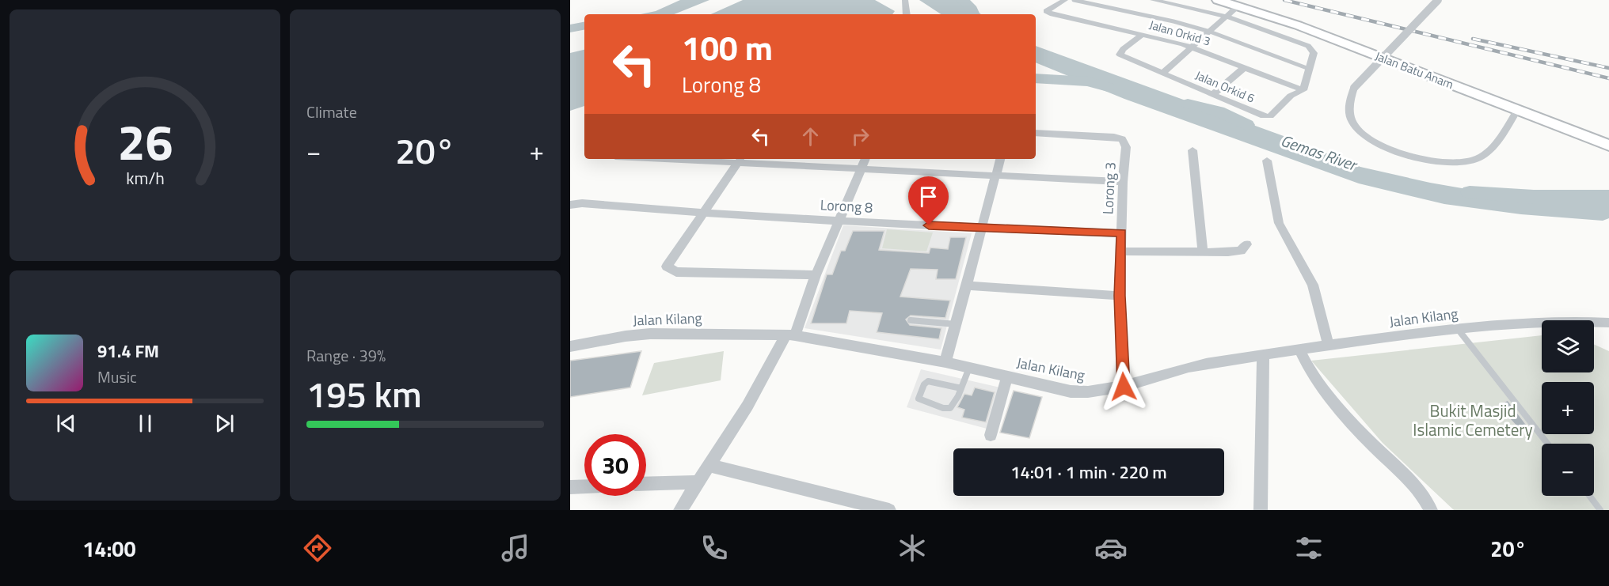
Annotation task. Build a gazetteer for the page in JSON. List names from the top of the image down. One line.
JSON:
{"streets":{"highway":["Jalan Batu Anam"],"street":["Jalan Orkid 3","Jalan Orkid 6","Lorong 3","Lorong 8","Jalan Kilang"]},"crossings":[["Jalan Orkid 3","Jalan Orkid 6"],["Lorong 3","Lorong 8"],["Lorong 3","Jalan Kilang"]],"water":["Gemas River"],"parks":["Bukit Masjid Islamic Cemetery"],"page":{"tile":["Climate",["Range · 39%","195 km"]],"turn":["100 m","Lorong 8"],"heat":["−","20°","+"],"map_buttons":["+","−"],"song":["91.4 FM","Music"],"limit":"30","trip":"14:01 · 1 min · 220 m","tabs":["14:00","20°"],"gauge":["26","km/h"]}}
